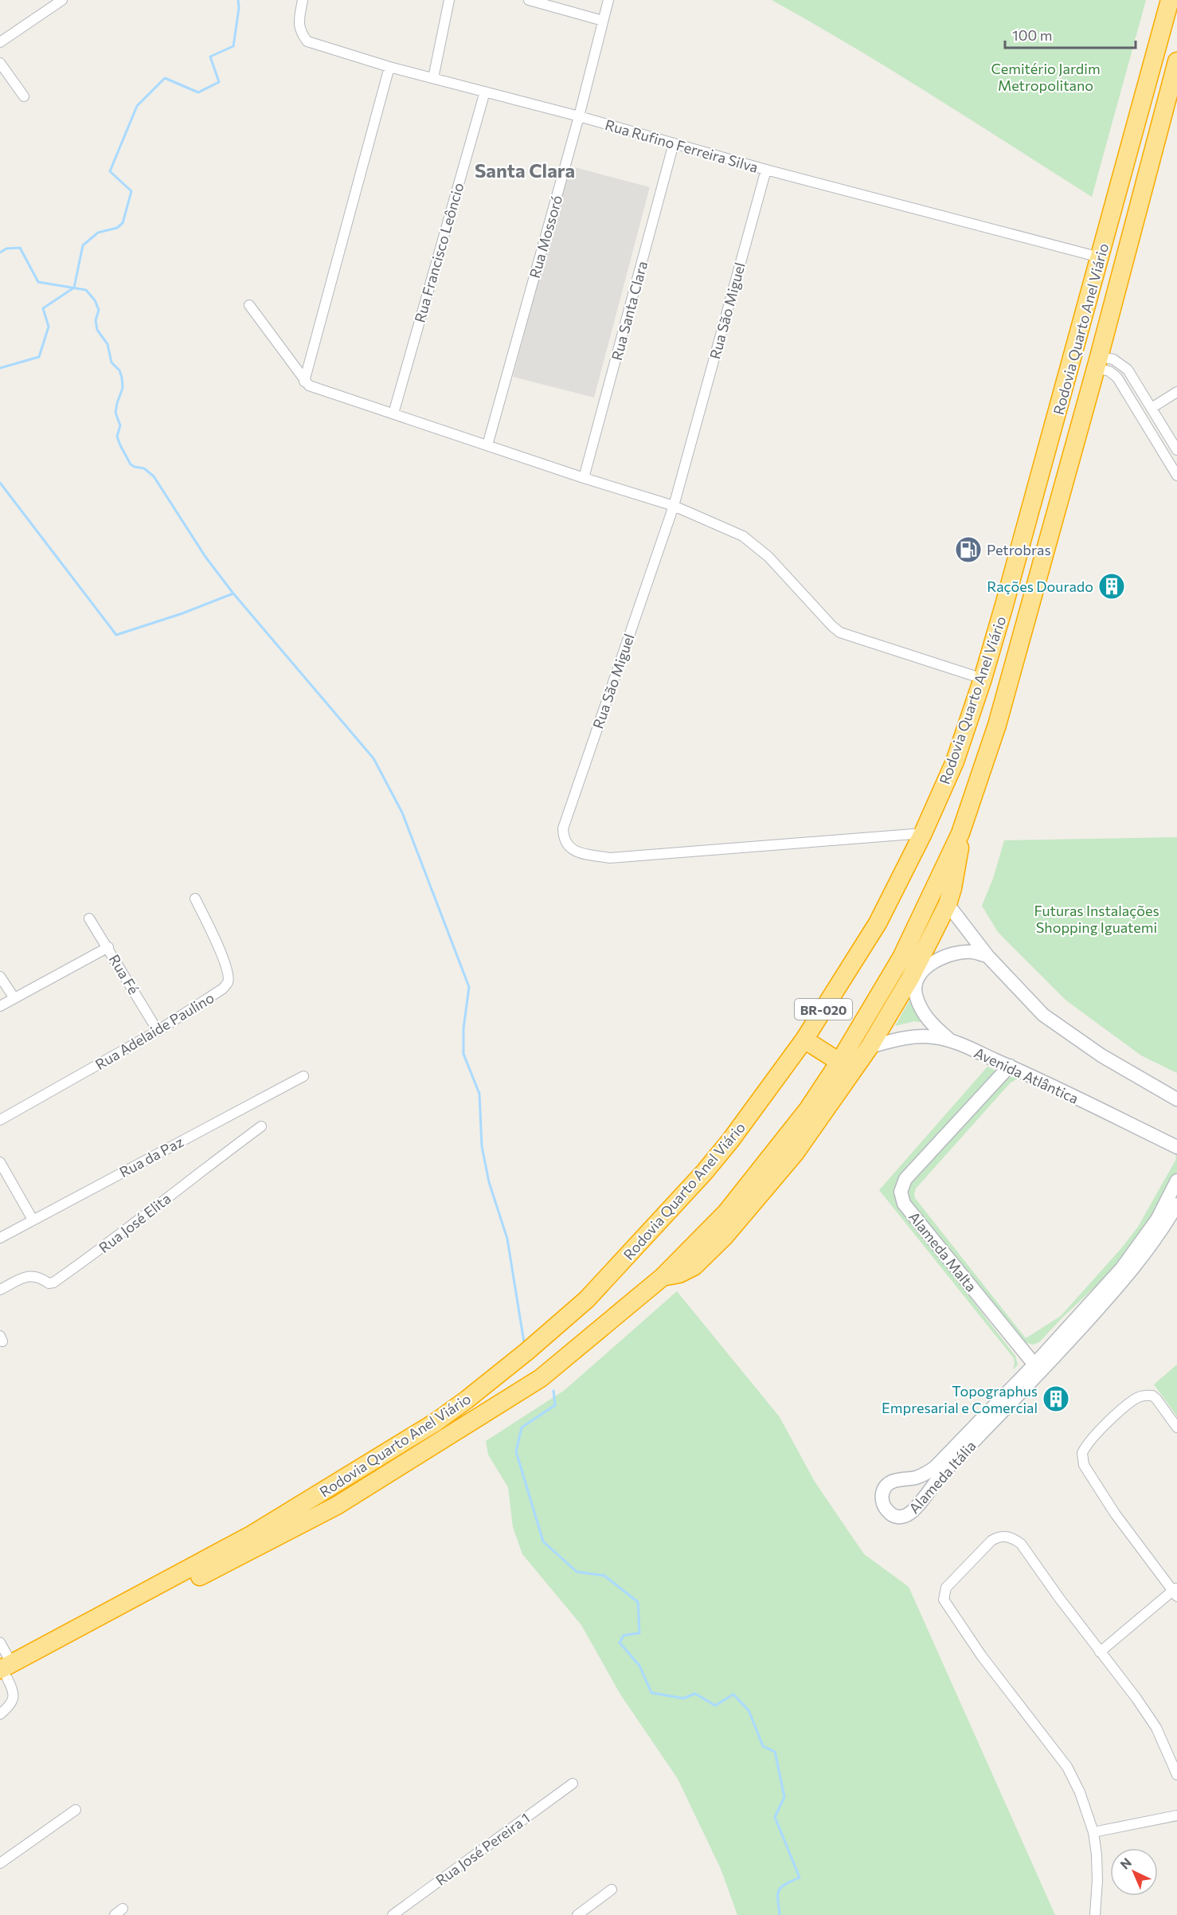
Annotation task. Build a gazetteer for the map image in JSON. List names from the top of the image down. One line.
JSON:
{"streets":{"highway":["Rodovia Quarto Anel Viário","BR-020"],"street":["Rua Rufino Ferreira Silva","Rua Mossoró","Rua Francisco Leôncio","Rua Santa Clara","Rua São Miguel","Rua Fé","Rua Adelaide Paulino","Avenida Atlântica","Rua da Paz","Rua José Elita","Alameda Malta","Alameda Itália","Rua José Pereira 1"]},"crossings":[["Rua Rufino Ferreira Silva","Rua Mossoró"],["Rua Rufino Ferreira Silva","Rua Francisco Leôncio"],["Rua Rufino Ferreira Silva","Rua Santa Clara"],["Rua Rufino Ferreira Silva","Rua São Miguel"],["Rua Rufino Ferreira Silva","Rodovia Quarto Anel Viário"],["Rua São Miguel","Rodovia Quarto Anel Viário"],["Rua Fé","Rua Adelaide Paulino"],["Avenida Atlântica","Alameda Malta"],["Alameda Malta","Alameda Itália"]],"districts":["Santa Clara"],"parks":["Cemitério Jardim Metropolitano","Futuras Instalações Shopping Iguatemi"],"places":{"fuel station":["Petrobras"],"building":["Rações Dourado","Topographus Empresarial e Comercial"]},"scale_bar":"100 m","north":"top left"}
